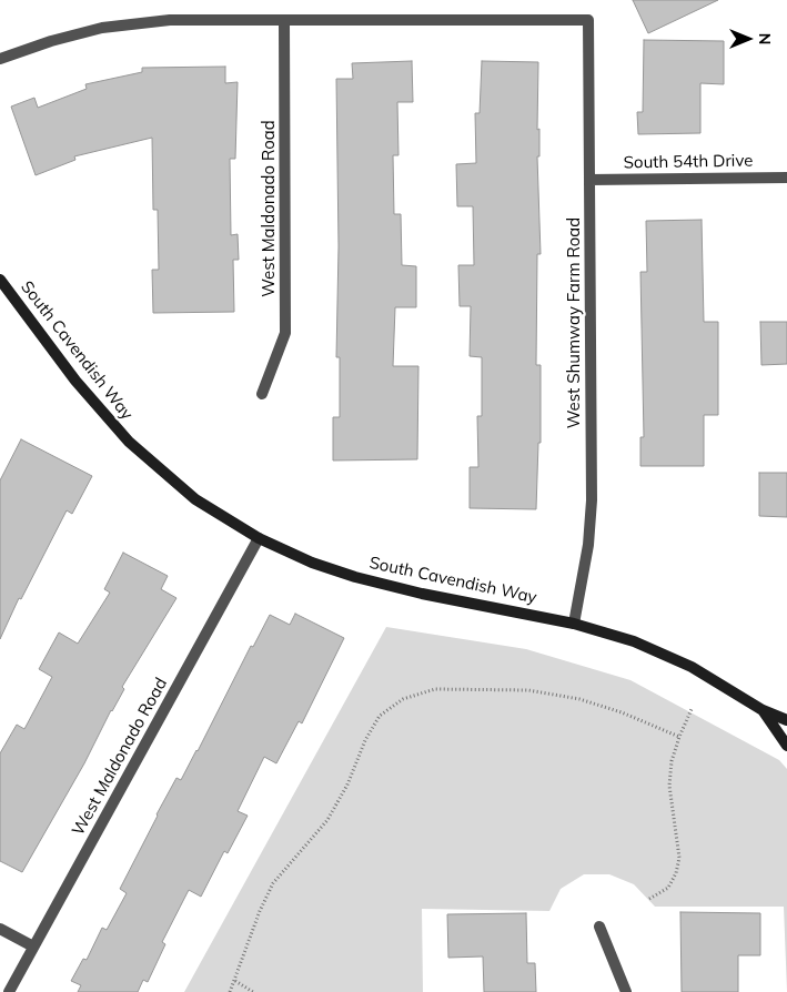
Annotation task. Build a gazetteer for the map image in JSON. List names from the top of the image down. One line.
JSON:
{"streets":{"street":["South 54th Drive","West Maldonado Road","West Shumway Farm Road","South Cavendish Way"]},"crossings":[["South 54th Drive","West Shumway Farm Road"],["West Maldonado Road","West Shumway Farm Road"],["West Maldonado Road","South Cavendish Way"],["West Shumway Farm Road","South Cavendish Way"]],"north":"right"}
